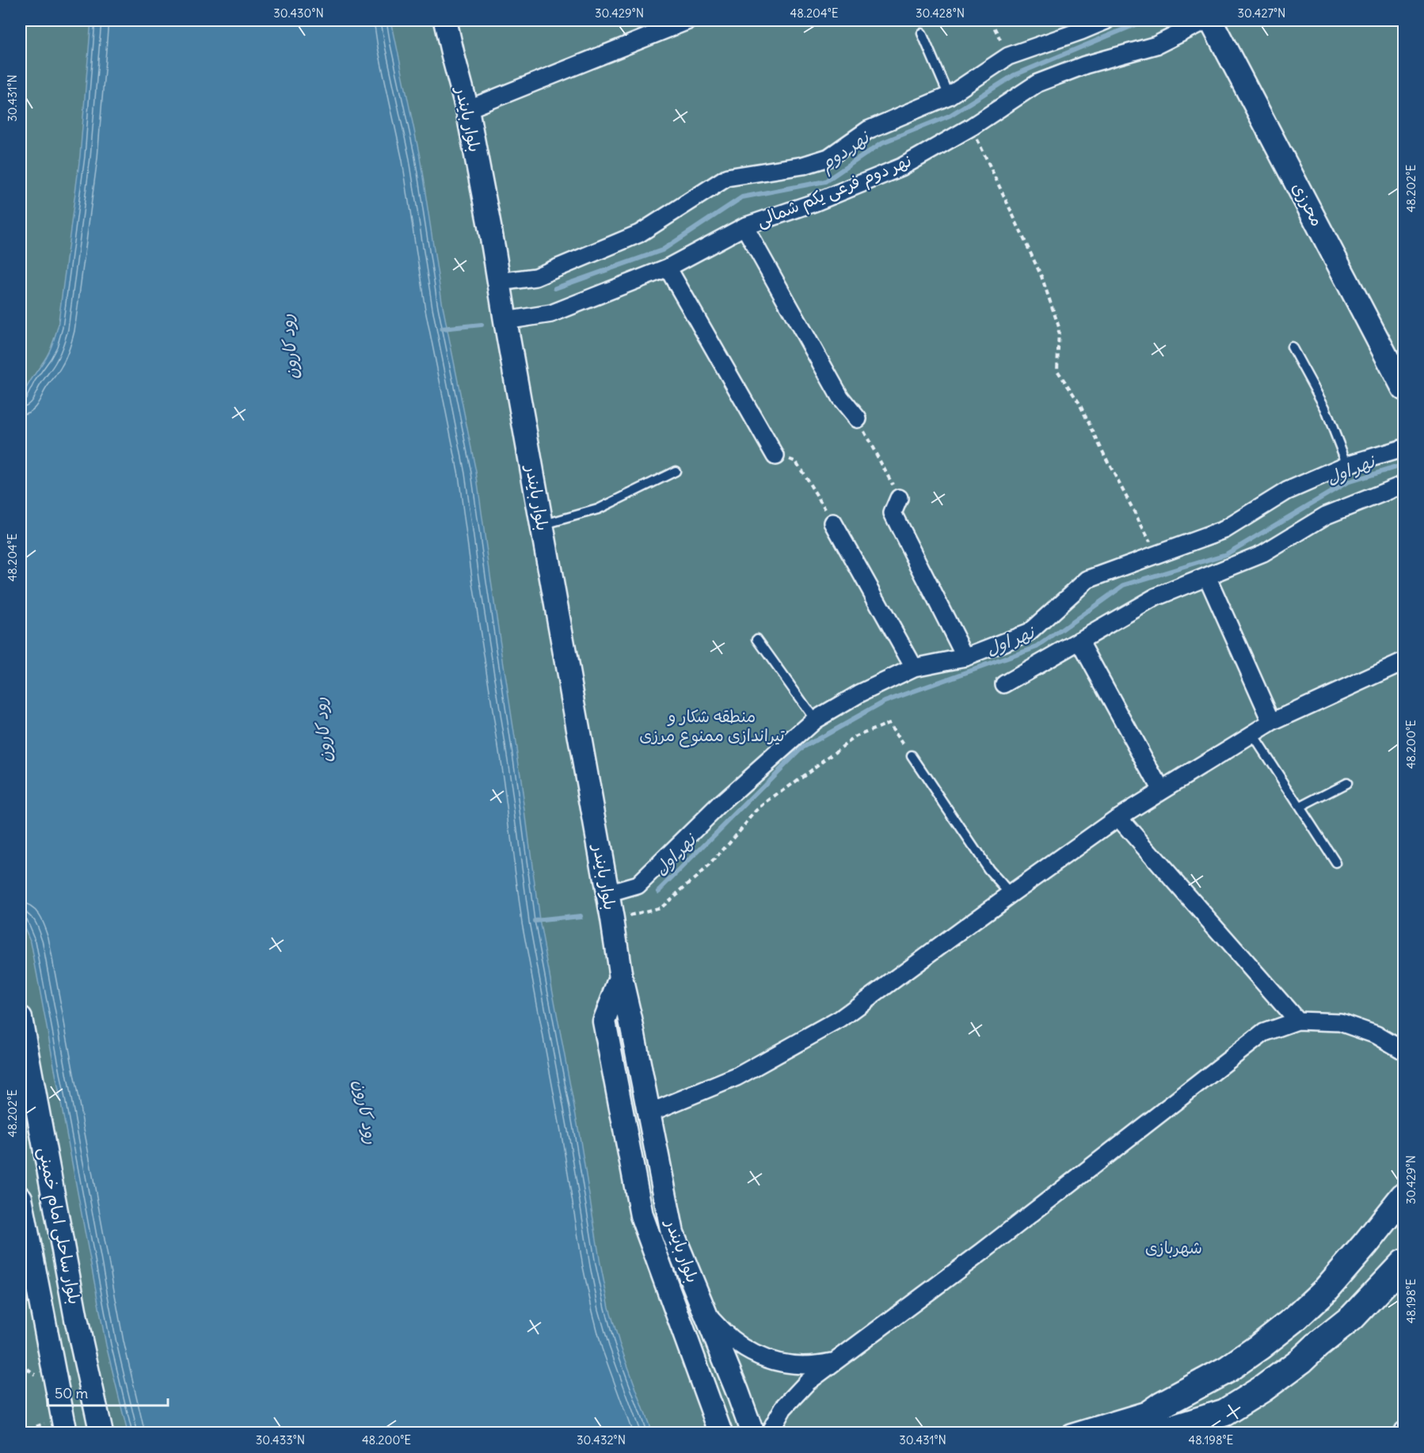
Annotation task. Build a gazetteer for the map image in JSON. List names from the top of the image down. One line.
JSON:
{"streets":{"street":["بلوار بایندر","نهر دوم فرعی یکم شمالی","محرزی","بلوار ساحلی امام خمینی"]},"crossings":[["بلوار بایندر","نهر دوم فرعی یکم شمالی"]],"water":["نهر دوم","رود کارون","نهر اول"],"parks":["منطقه شکار و تیراندازی ممنوع مرزی","شهربازی"],"scale_bar":"50 m","coordinates":["30.430°N","30.429°N","48.204°E","30.428°N","30.427°N","30.431°N","48.202°E","48.200°E","48.198°E","30.433°N","30.432°N"]}
